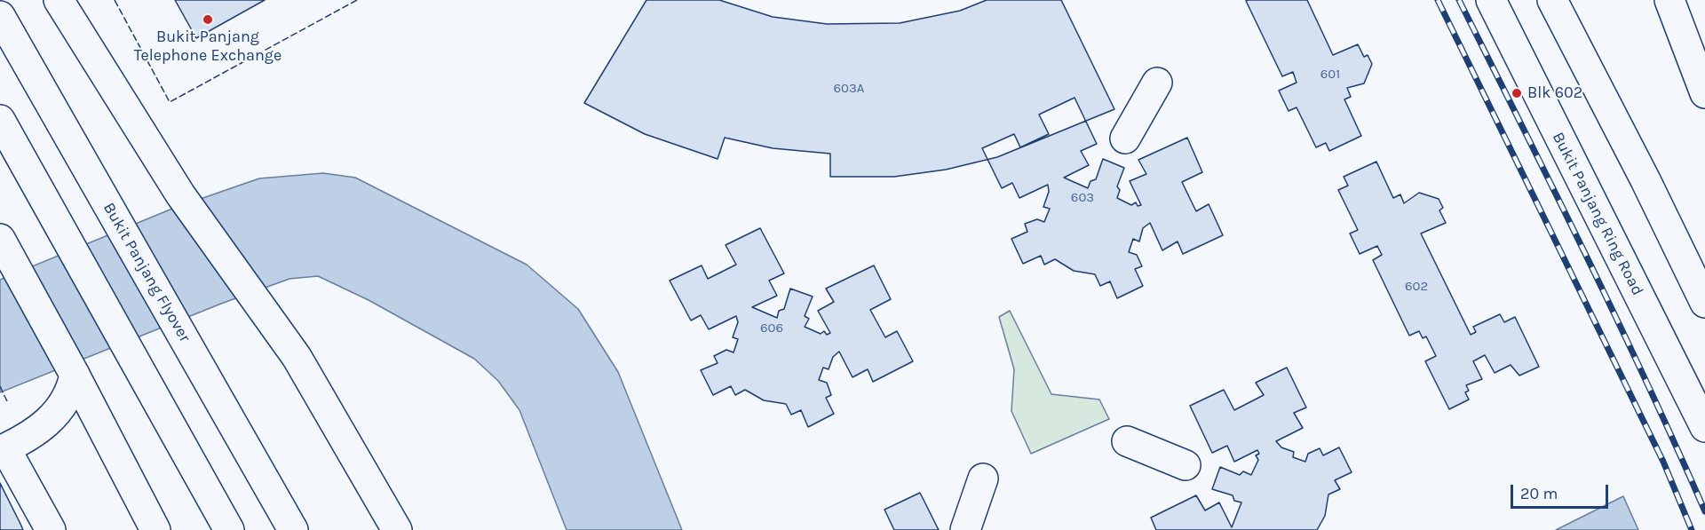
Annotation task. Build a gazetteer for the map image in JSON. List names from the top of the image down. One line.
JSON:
{"streets":{"main road":["Bukit Panjang Ring Road","Bukit Panjang Flyover"]},"places":["Bukit Panjang Telephone Exchange","Blk 602"],"house_numbers":["601","603A","603","602","606"],"scale_bar":"20 m"}
